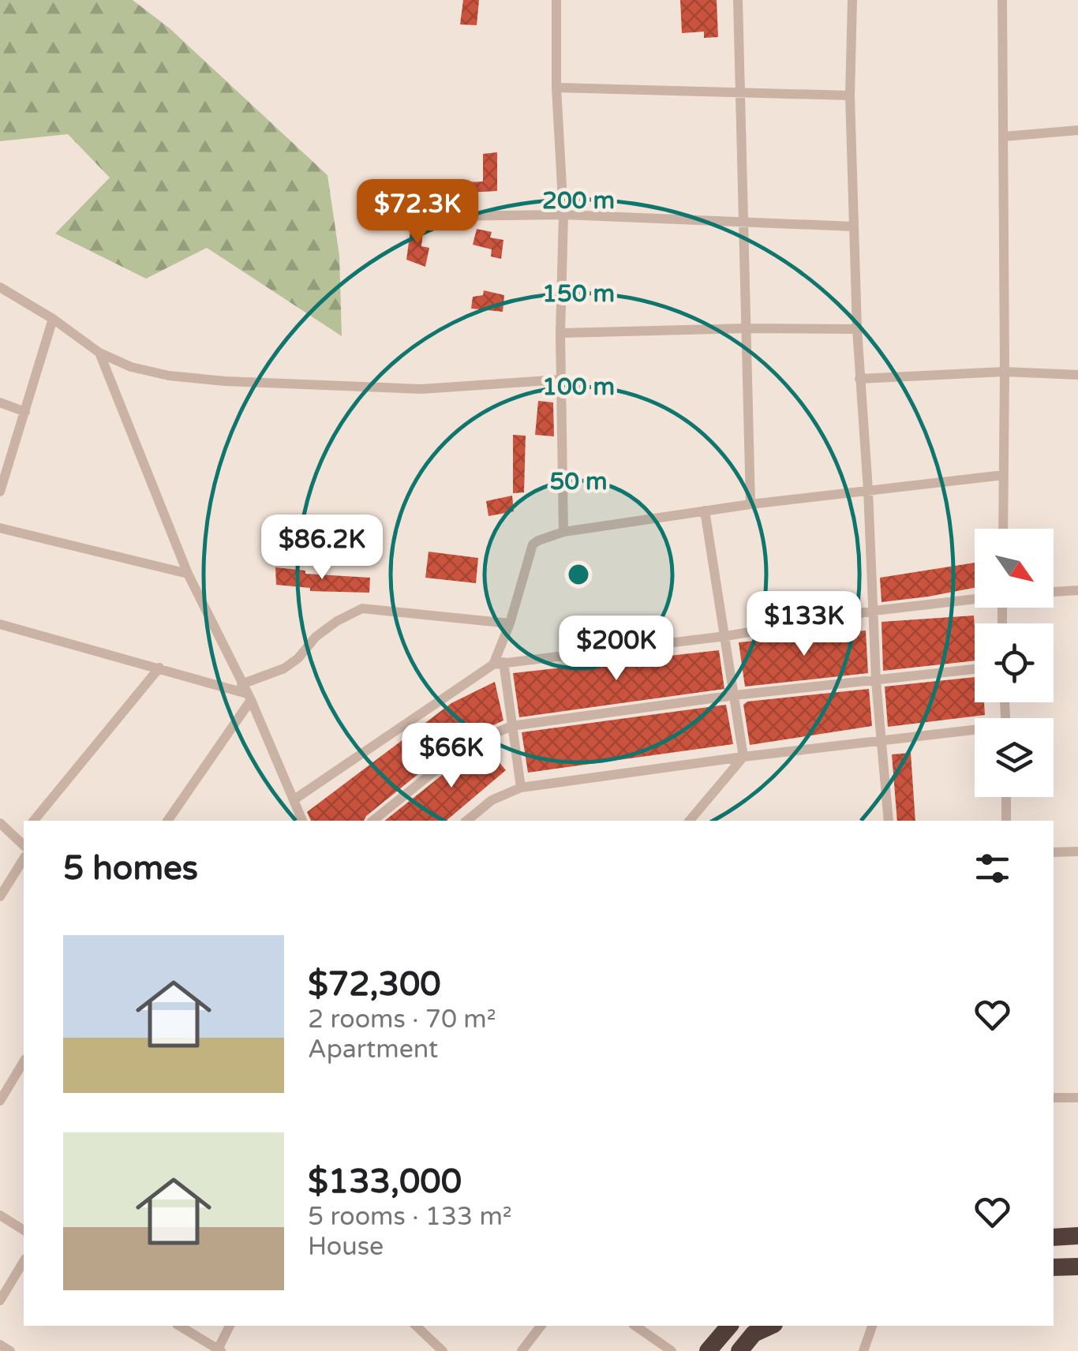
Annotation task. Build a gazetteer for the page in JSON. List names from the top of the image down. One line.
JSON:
{"north":"bottom right","page":{"price":["$72.3K","$86.2K","$133K","$200K","$66K"],"heading":"5 homes","list":[{"name":"$72,300","note":"2 rooms · 70 m² · Apartment"},{"name":"$133,000","note":"5 rooms · 133 m² · House"}]},"rings":["200 m","150 m","100 m","50 m"]}
